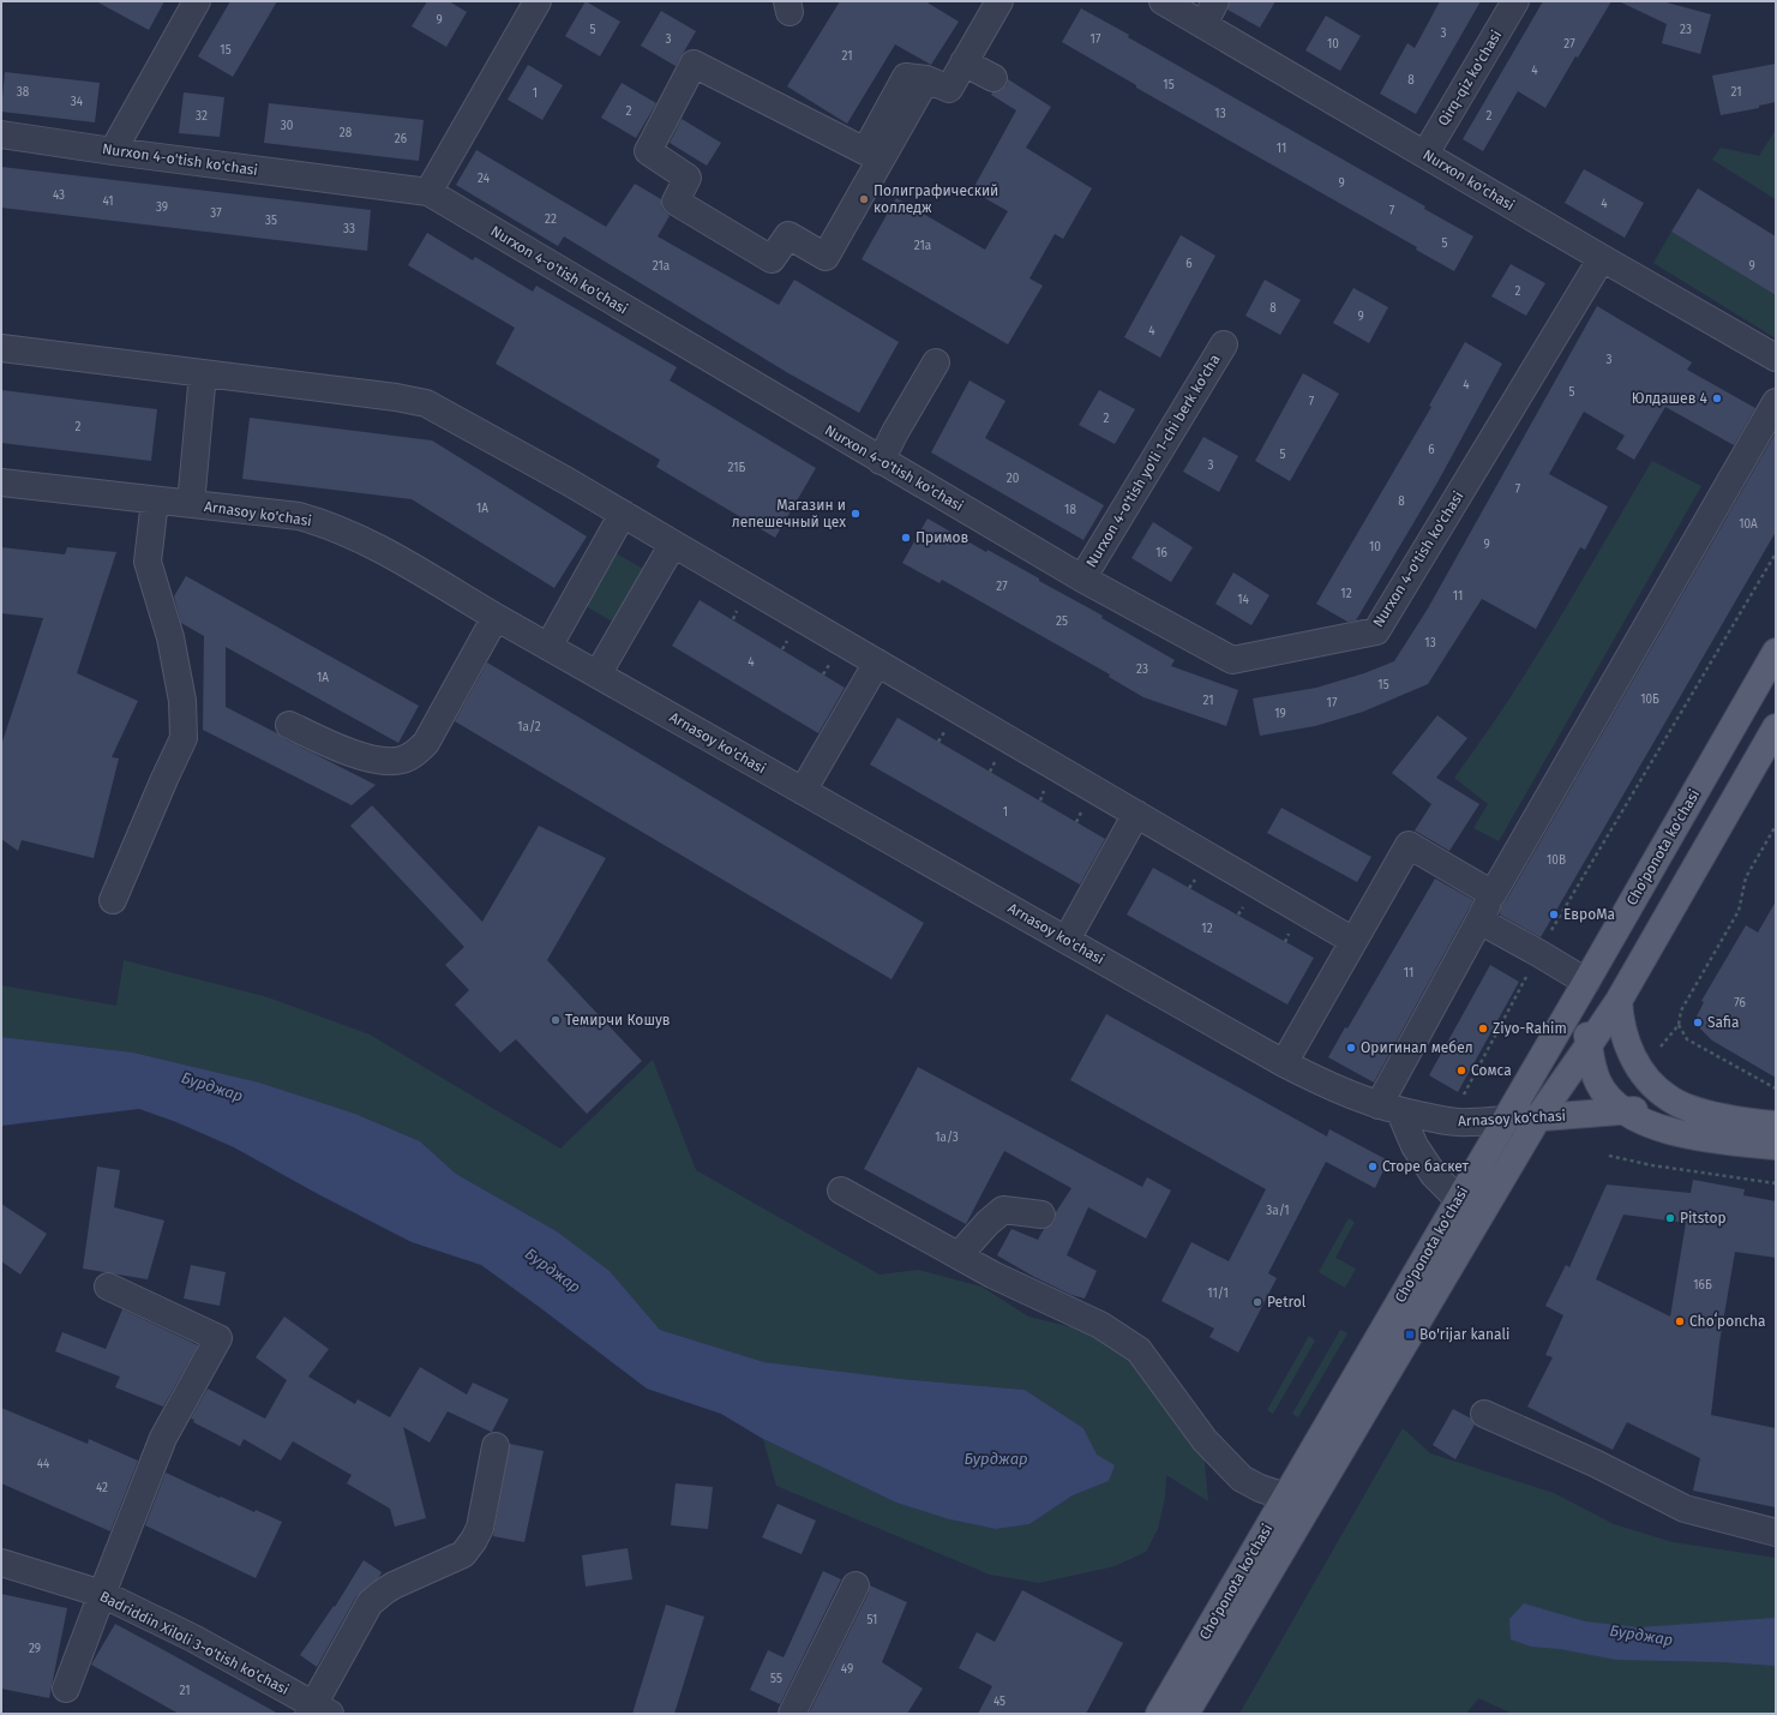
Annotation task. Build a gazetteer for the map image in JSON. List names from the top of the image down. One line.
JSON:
{"streets":{"main road":["Arnasoy ko'chasi","Cho'ponota ko'chasi"],"street":["Qirq-qiz ko'chasi","Nurxon 4-o'tish ko'chasi","Nurxon ko'chasi","Nurxon 4-o'tish yo'li 1-chi berk ko'cha","Badriddin Xiloli 3-o'tish ko'chasi"]},"crossings":[["Qirq-qiz ko'chasi","Nurxon ko'chasi"],["Nurxon 4-o'tish ko'chasi","Nurxon ko'chasi"],["Nurxon 4-o'tish ko'chasi","Nurxon 4-o'tish yo'li 1-chi berk ko'cha"],["Arnasoy ko'chasi","Cho'ponota ko'chasi"]],"water":["Бурджар"],"places":{"other":["Полиграфический колледж","Юлдашев 4","Магазин и лепешечный цех","Примов","ЕвроМа","Темирчи Кошув","Safia","Ziyo-Rahim","Оригинал мебел","Сомса","Сторе баскет","Pitstop","Petrol","Choʻponcha"],"transit":["Bo'rijar kanali"]},"house_numbers":["9","5","23","3","3","17","10","27","15","21","4","8","15","38","21","1","34","2","13","32","2","30","28","26","11","24","9","43","41","4","39","7","37","22","35","33","5","21a","6","21а","9","2","8","9","4","3","4","5","7","2","2","6","5","3","21Б","20","7","8","1А","18","10А","9","10","16","27","12","11","14","25","13","4","23","1A","15","10Б","21","17","19","1а/2","1","10В","12","11","76","1а/3","3a/1","16Б","11/1","44","42","51","29","49","55","21","45"]}
